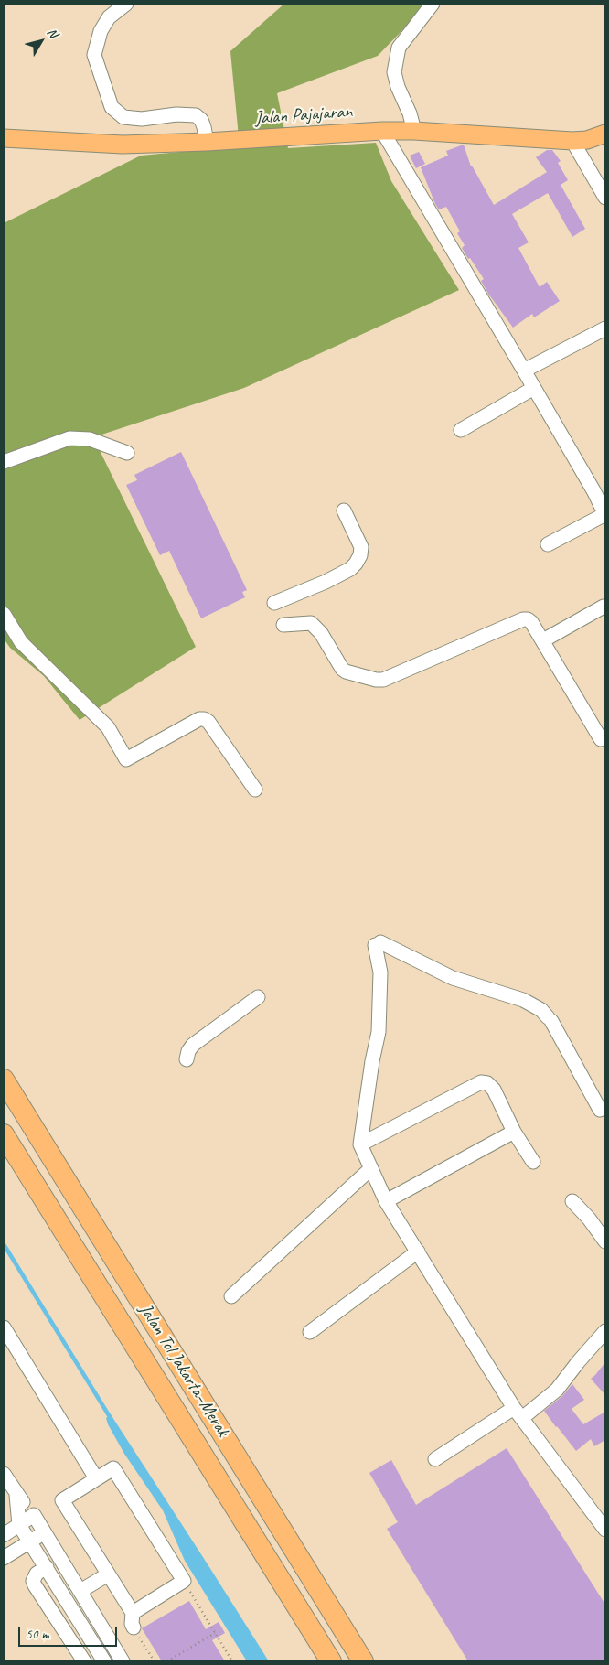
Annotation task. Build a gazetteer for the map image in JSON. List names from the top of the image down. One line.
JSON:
{"streets":{"highway":["Jalan Tol Jakarta–Merak"],"main road":["Jalan Pajajaran"]},"scale_bar":"50 m","north":"top right"}
